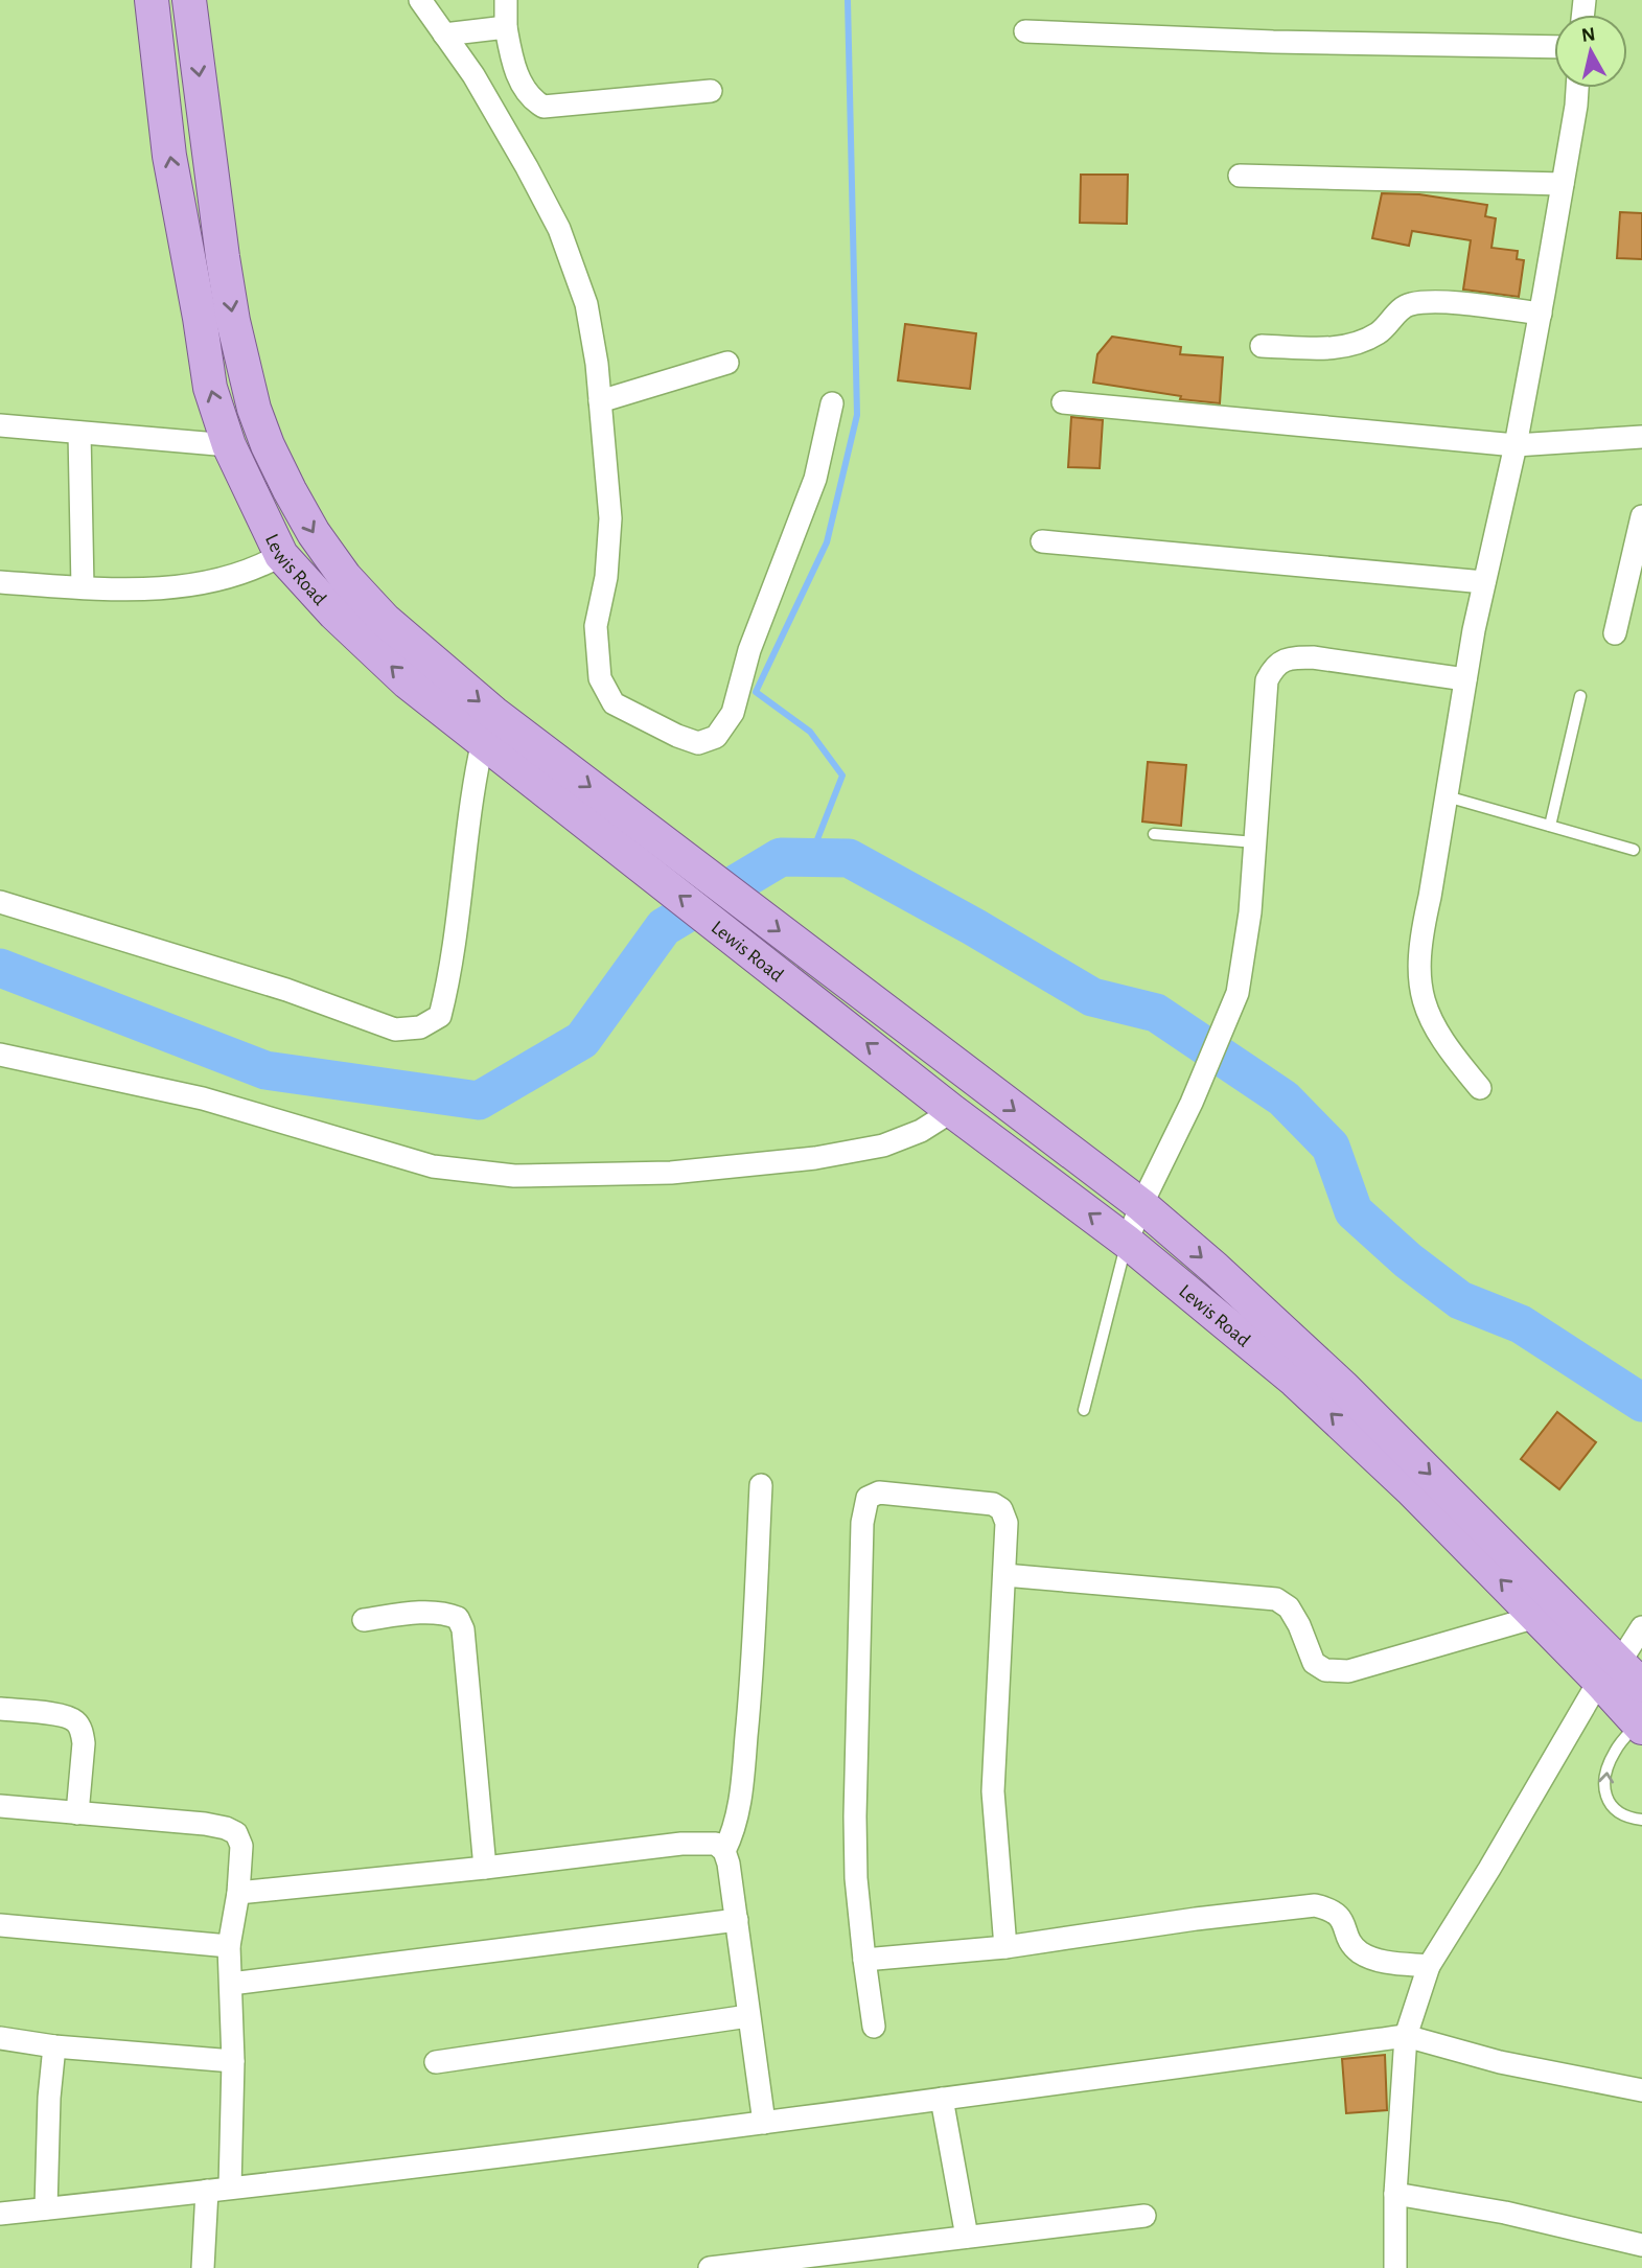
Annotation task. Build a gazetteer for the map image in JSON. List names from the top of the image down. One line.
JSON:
{"streets":{"main road":["Lewis Road"]},"north":"top"}
